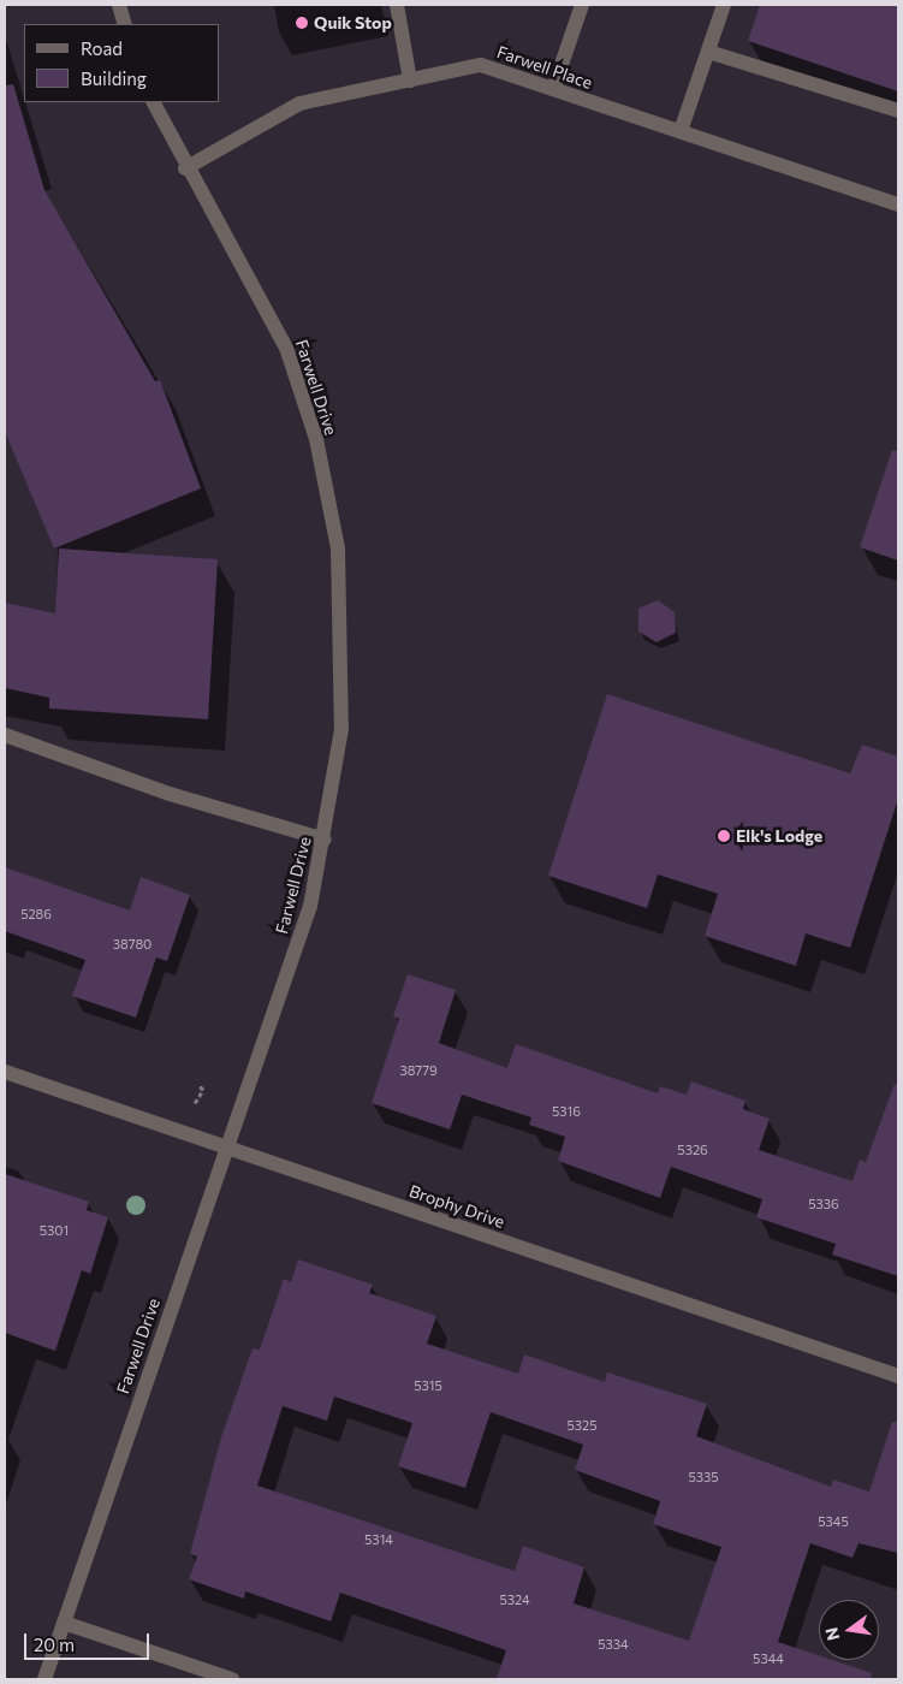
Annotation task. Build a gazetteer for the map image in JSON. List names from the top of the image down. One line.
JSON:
{"streets":{"street":["Farwell Place","Farwell Drive","Brophy Drive"]},"crossings":[["Farwell Place","Farwell Drive"],["Farwell Drive","Brophy Drive"]],"places":["Quik Stop","Elk's Lodge"],"house_numbers":["5286","38780","38779","5316","5326","5336","5301","5315","5325","5335","5345","5314","5324","5334","5344"],"legend":["Road","Building"],"scale_bar":"20 m","north":"left"}
